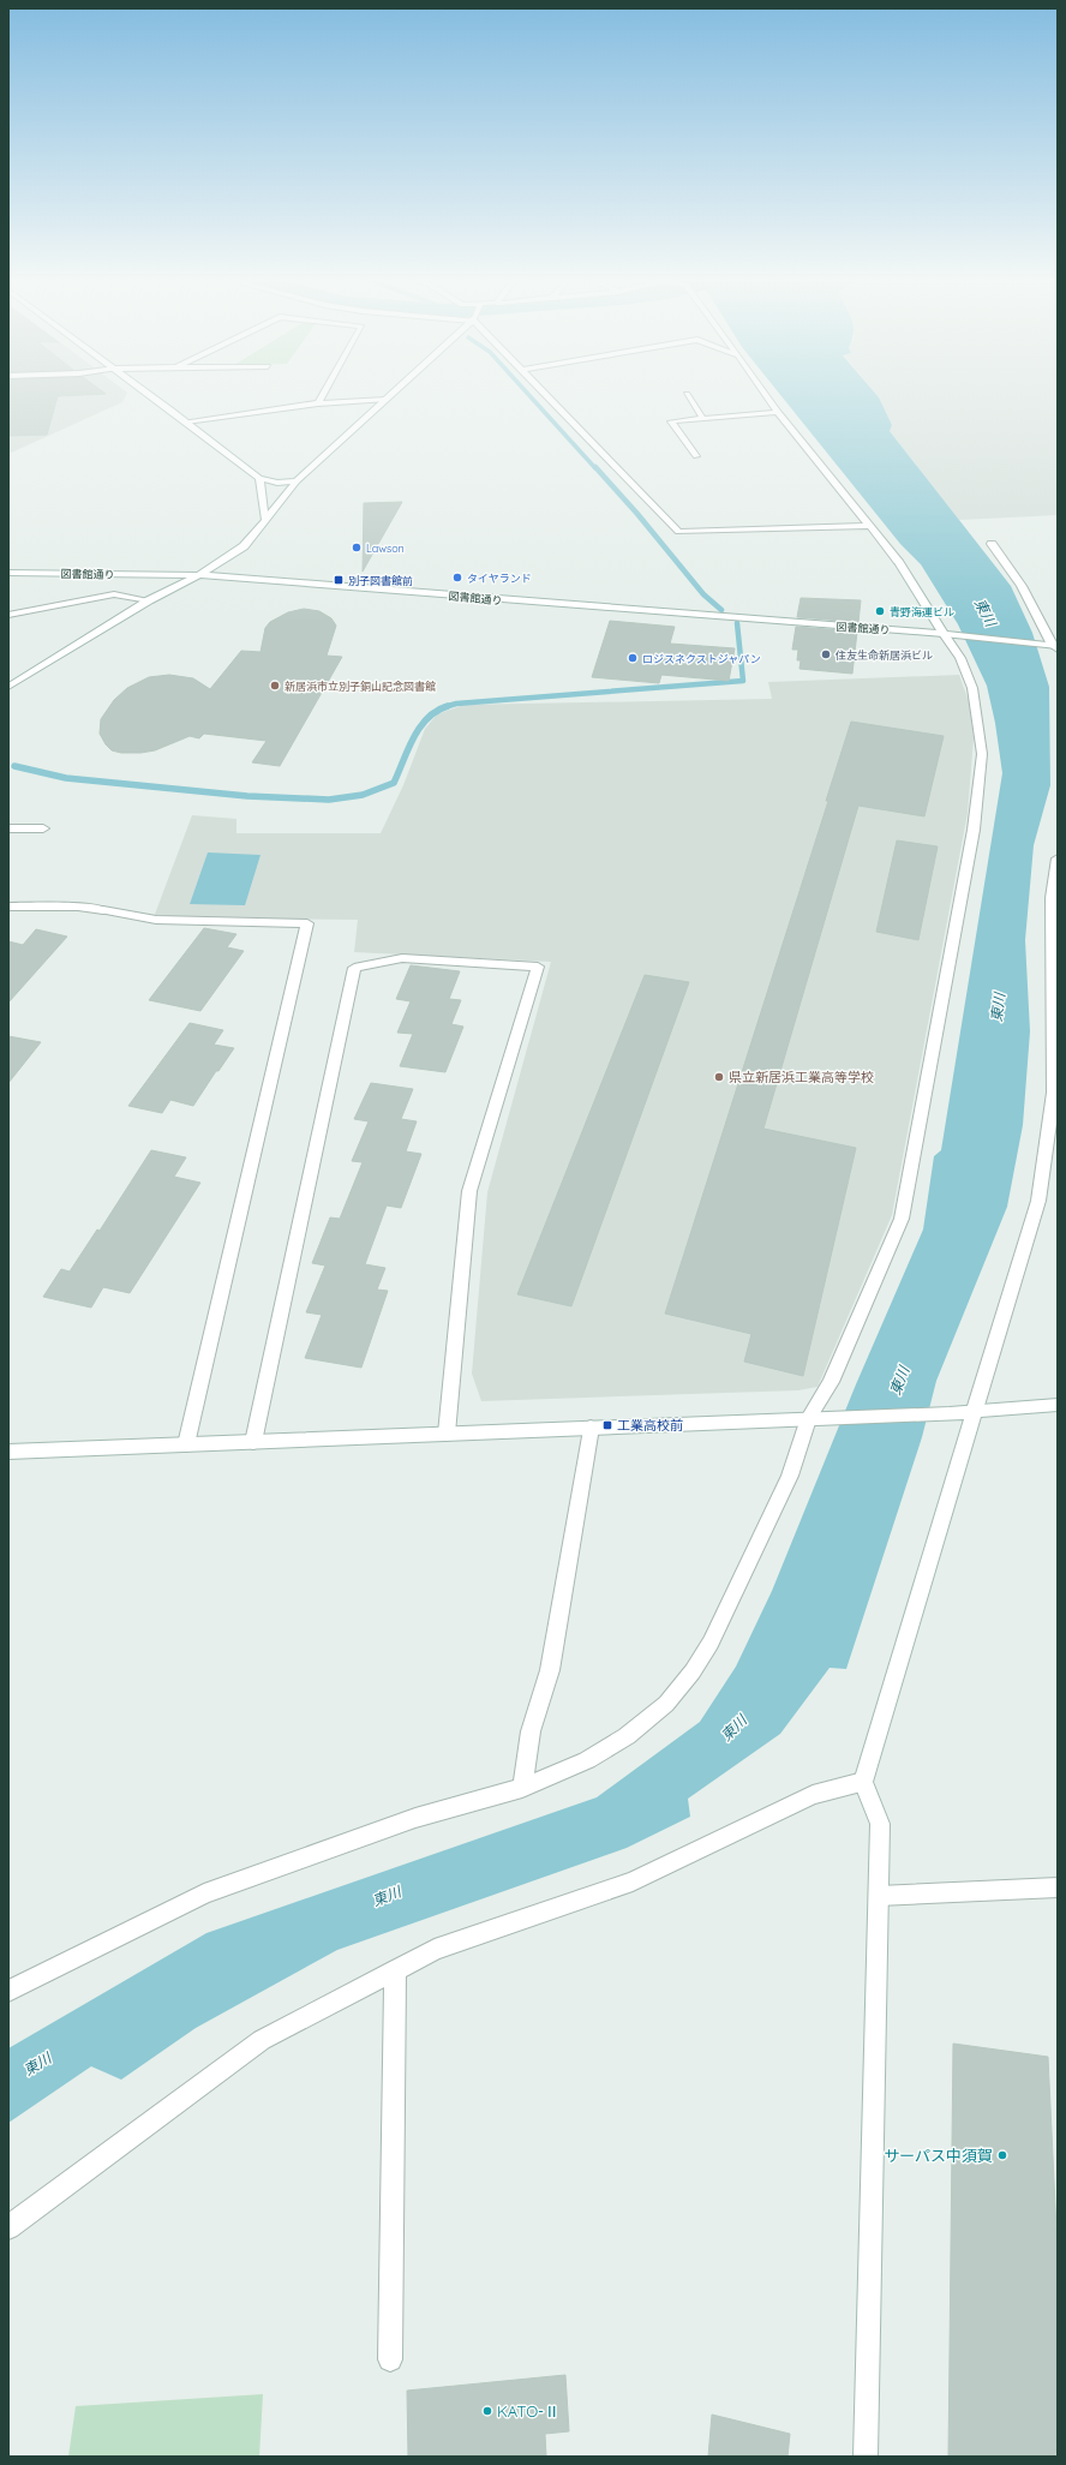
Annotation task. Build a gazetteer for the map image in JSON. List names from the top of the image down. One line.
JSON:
{"streets":{"street":["図書館通り"]},"water":["東川"],"places":{"other":["Lawson","タイヤランド","青野海運ビル","住友生命新居浜ビル","ロジスネクストジャパン","新居浜市立別子銅山記念図書館","県立新居浜工業高等学校","サーパス中須賀","KATO-Ⅱ"],"transit":["別子図書館前","工業高校前"]}}
